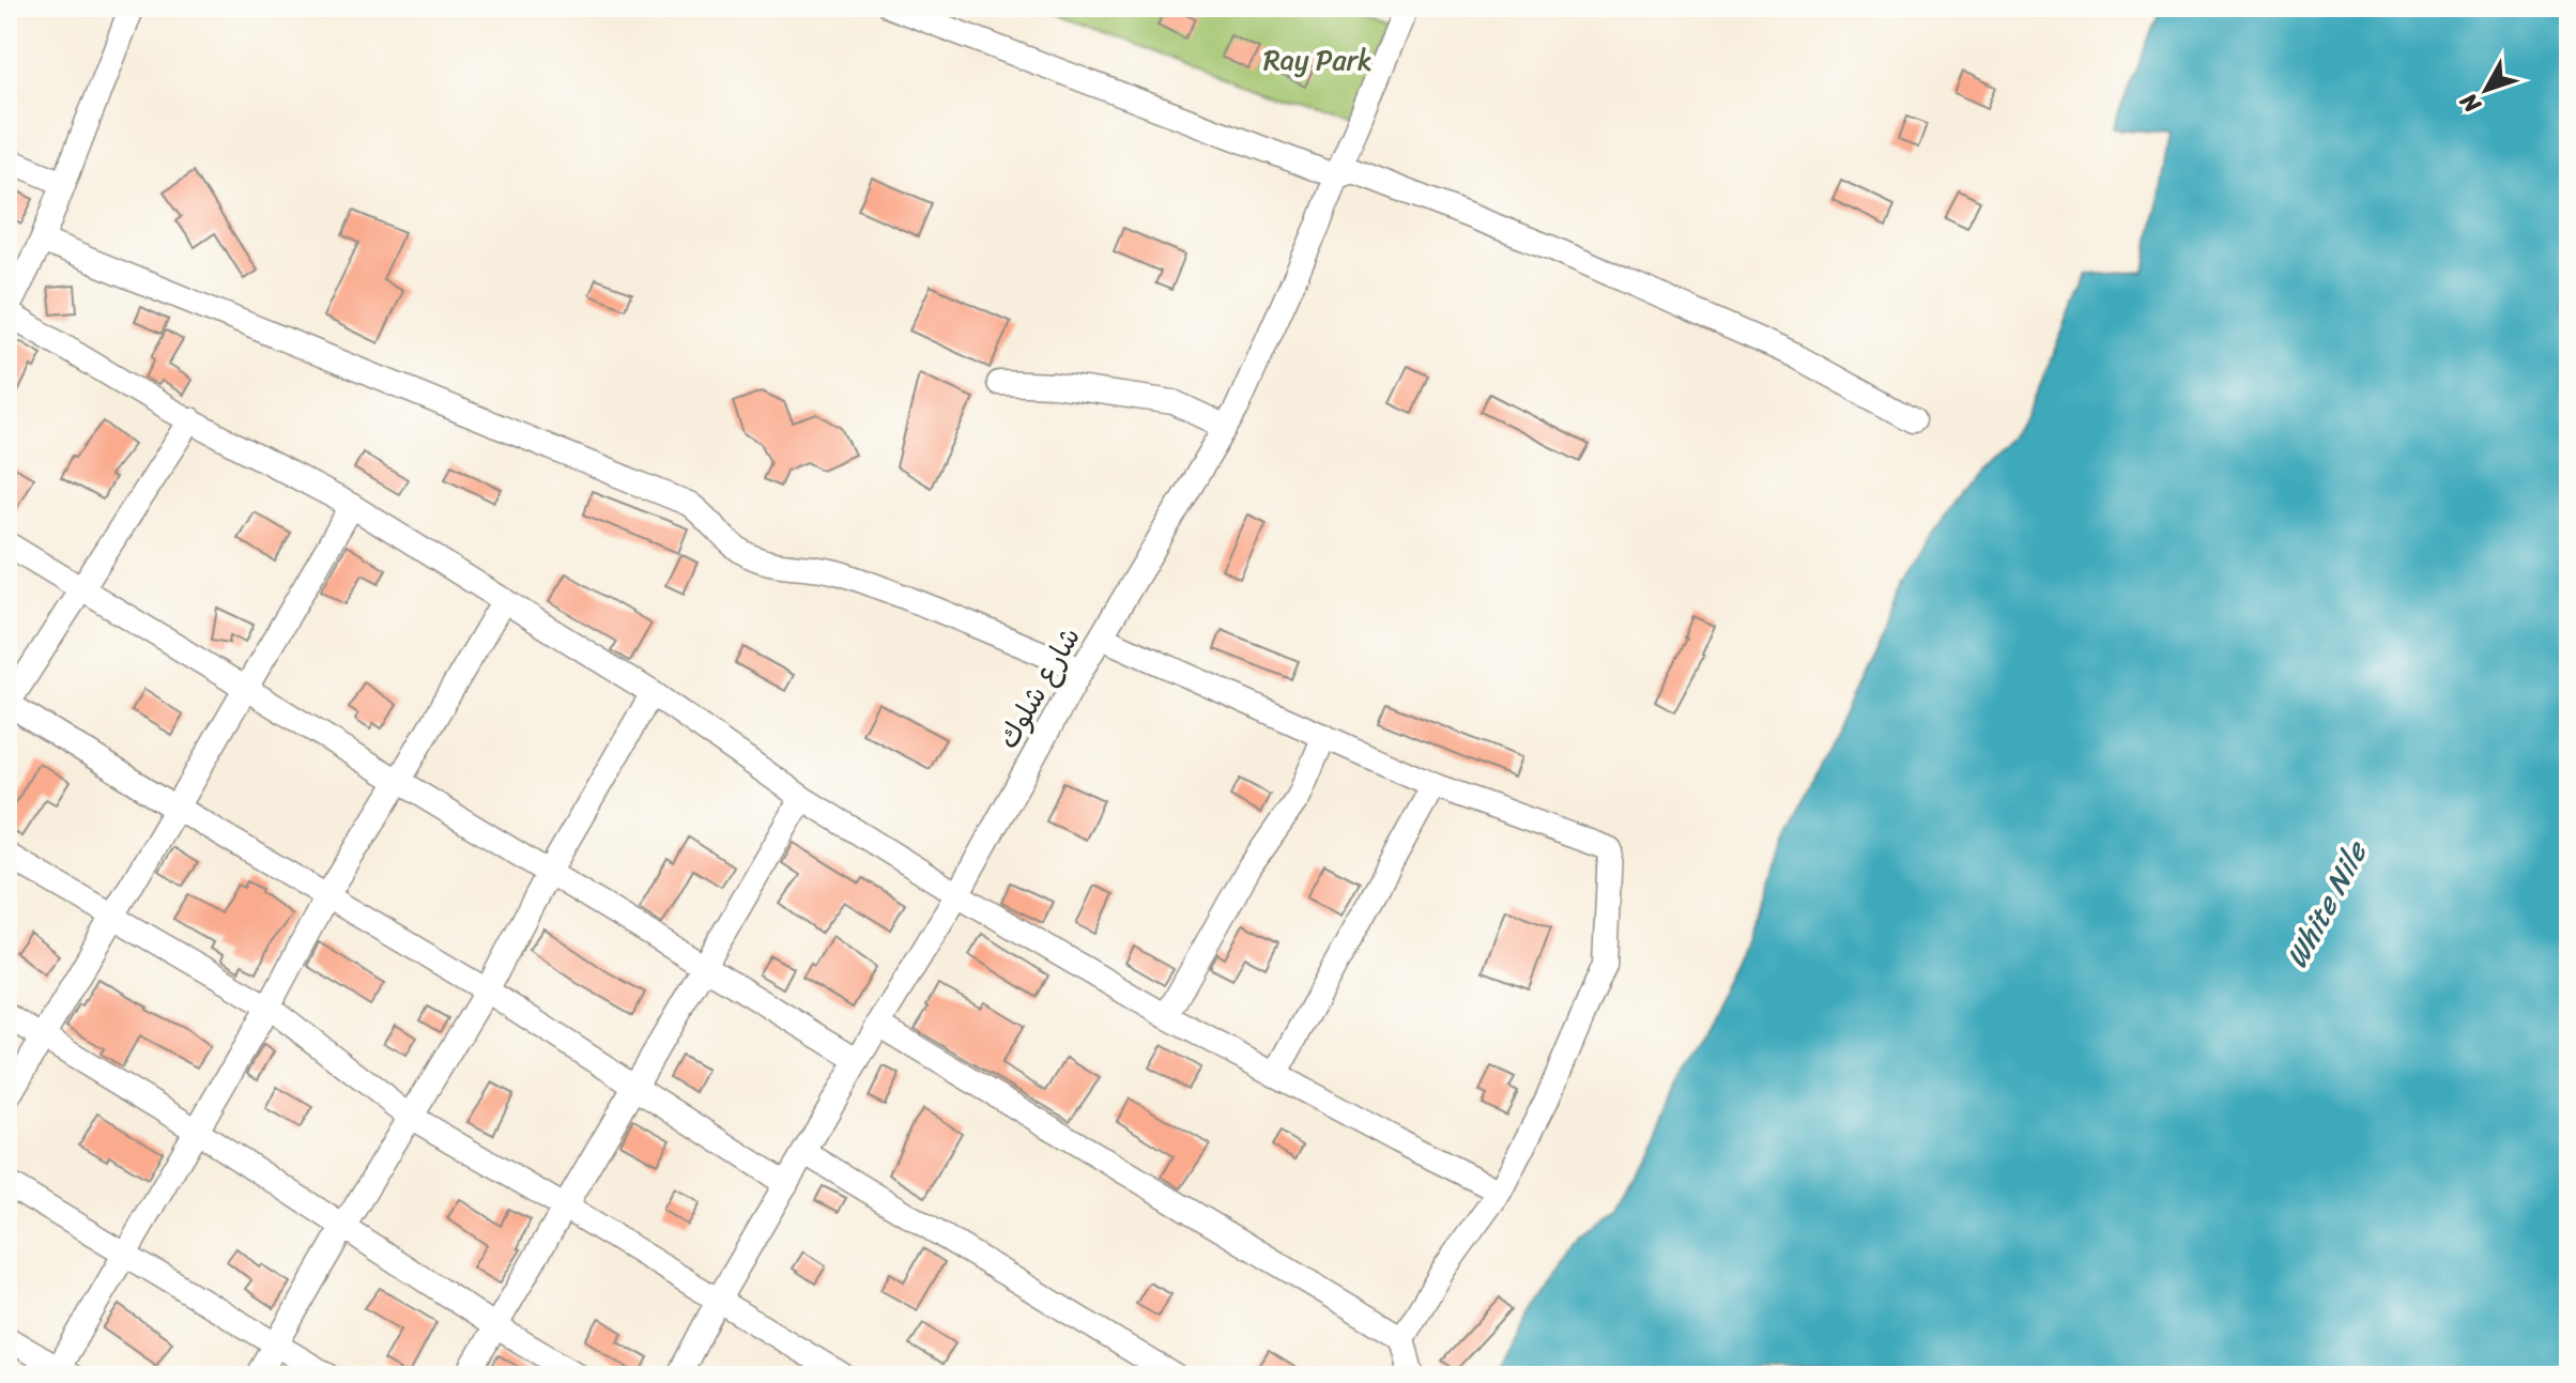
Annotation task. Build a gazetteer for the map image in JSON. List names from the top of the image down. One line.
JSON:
{"streets":{"street":["شارع شلوك"]},"water":["White Nile"],"parks":["Ray Park"],"north":"bottom left"}
